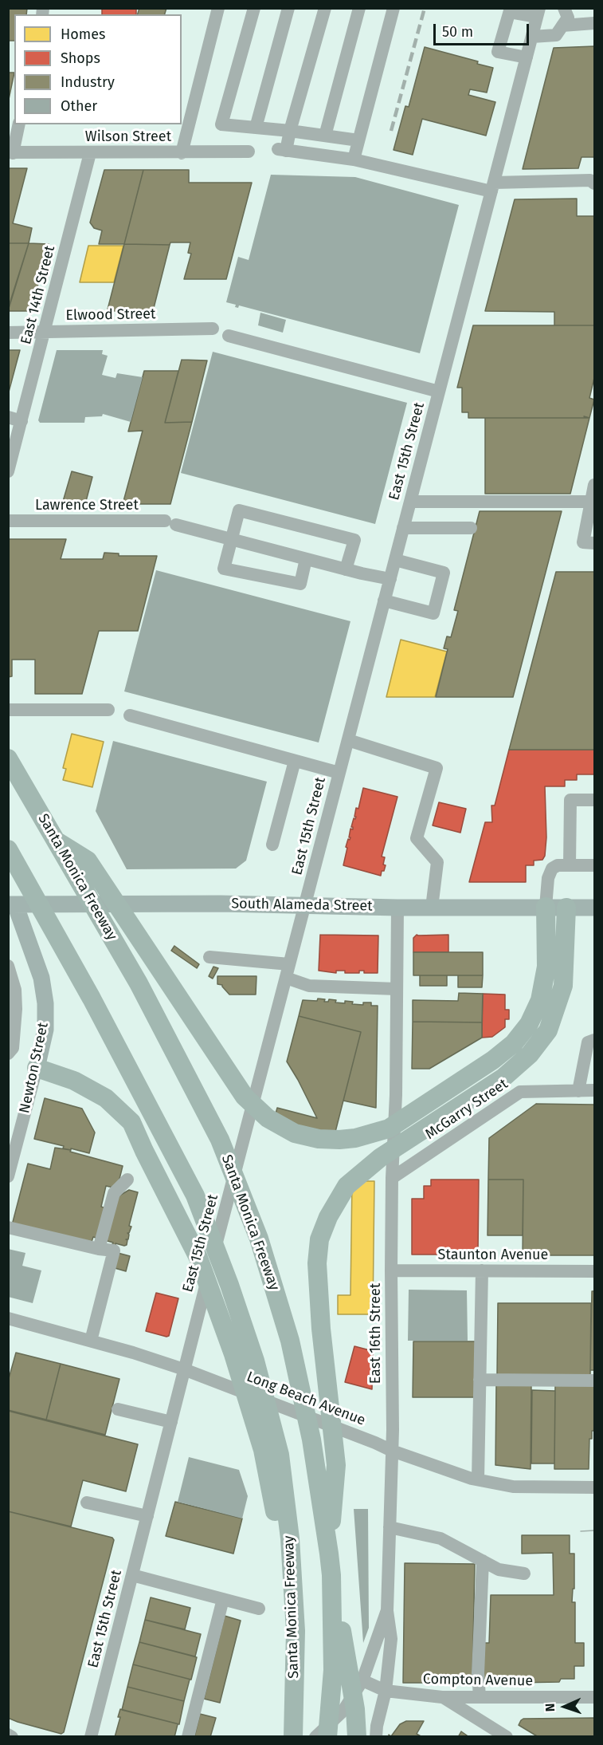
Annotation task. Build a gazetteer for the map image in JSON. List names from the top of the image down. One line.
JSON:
{"streets":{"highway":["Santa Monica Freeway"],"main road":["South Alameda Street","Newton Street"],"street":["Wilson Street","East 14th Street","Elwood Street","East 15th Street","Lawrence Street","McGarry Street","Staunton Avenue","East 16th Street","Long Beach Avenue","Compton Avenue"]},"crossings":[["Wilson Street","East 14th Street"],["East 14th Street","Elwood Street"],["East 15th Street","Lawrence Street"],["East 15th Street","South Alameda Street"],["East 15th Street","Long Beach Avenue"],["South Alameda Street","Newton Street"],["South Alameda Street","East 16th Street"],["McGarry Street","East 16th Street"],["Staunton Avenue","East 16th Street"],["East 16th Street","Long Beach Avenue"],["East 16th Street","Compton Avenue"]],"legend":["Homes","Shops","Industry","Other"],"scale_bar":"50 m","north":"left"}
